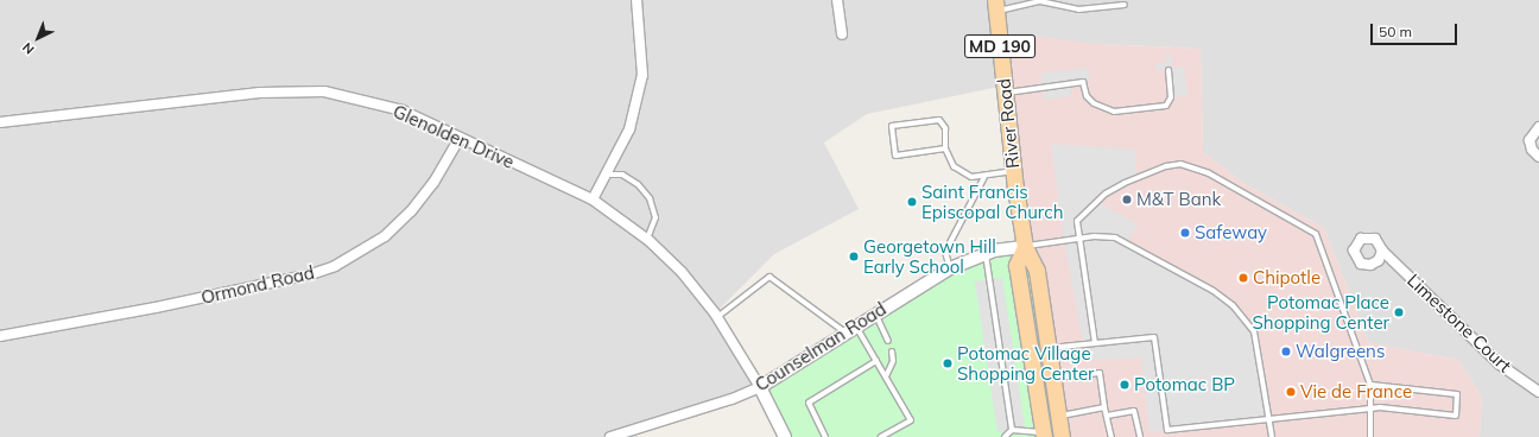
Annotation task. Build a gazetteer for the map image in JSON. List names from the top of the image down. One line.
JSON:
{"streets":{"main road":["MD 190","River Road"],"street":["Glenolden Drive","Ormond Road","Limestone Court","Counselman Road"]},"crossings":[["River Road","Counselman Road"],["Glenolden Drive","Ormond Road"],["Glenolden Drive","Counselman Road"]],"places":["M&T Bank","Saint Francis Episcopal Church","Safeway","Georgetown Hill Early School","Chipotle","Potomac Place Shopping Center","Walgreens","Potomac Village Shopping Center","Potomac BP","Vie de France"],"scale_bar":"50 m","north":"bottom left"}
